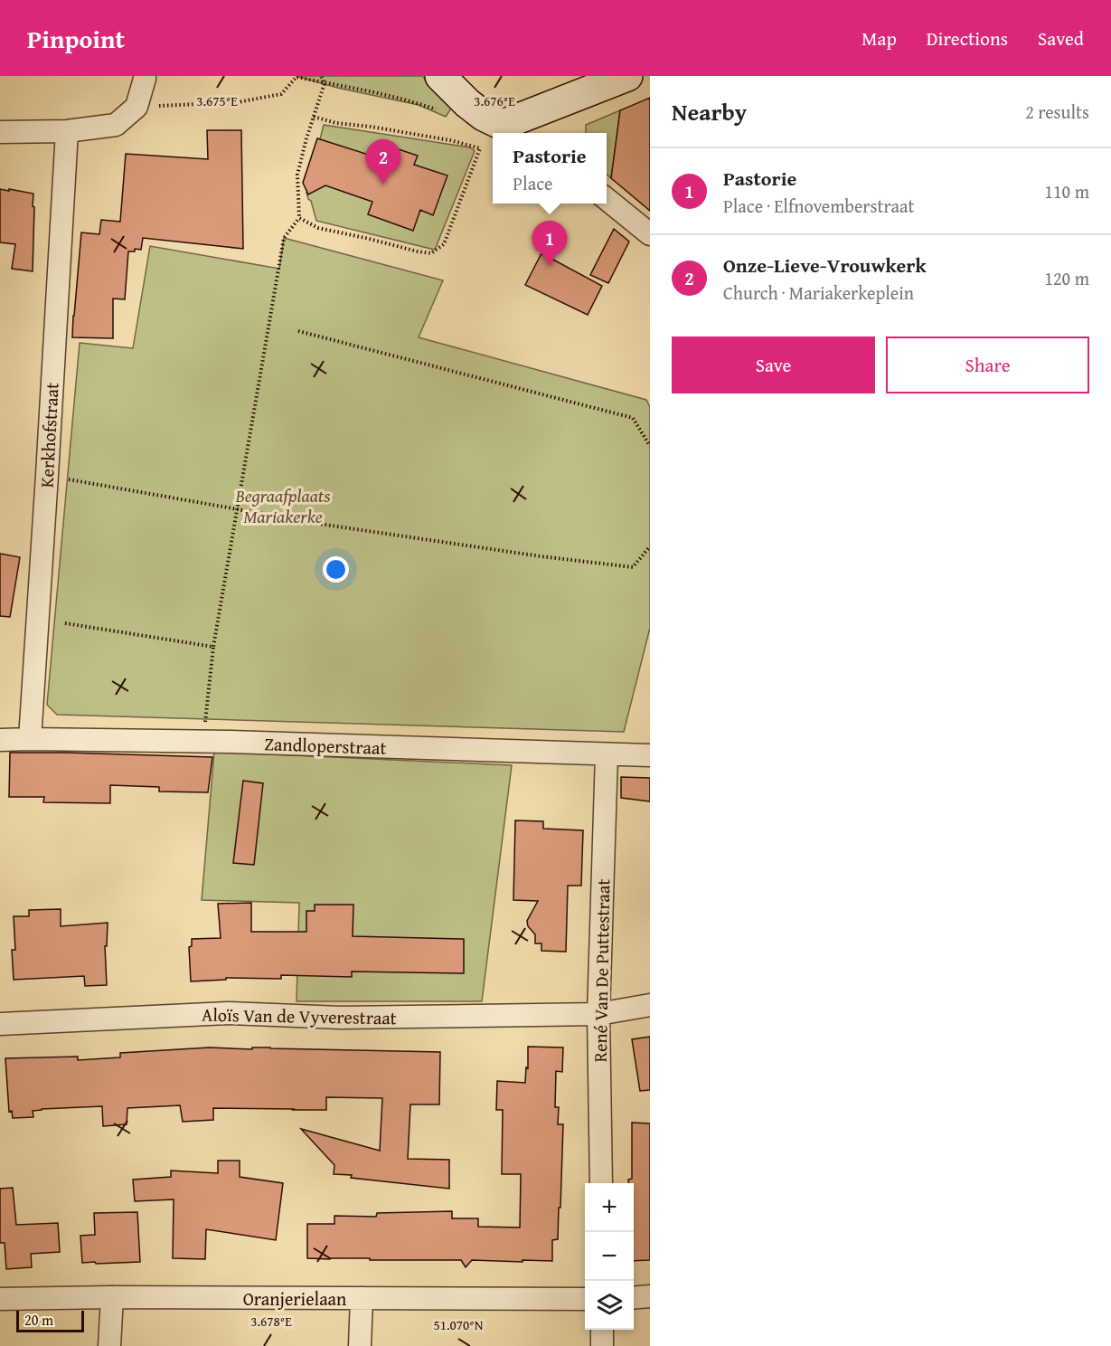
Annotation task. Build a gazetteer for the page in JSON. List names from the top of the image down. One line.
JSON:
{"streets":{"street":["Kerkhofstraat","Zandloperstraat","René Van De Puttestraat","Aloïs Van de Vyverestraat","Oranjerielaan"]},"crossings":[["Kerkhofstraat","Zandloperstraat"],["Zandloperstraat","René Van De Puttestraat"],["René Van De Puttestraat","Aloïs Van de Vyverestraat"]],"parks":["Begraafplaats Mariakerke"],"scale_bar":"20 m","page":{"header":"Pinpoint","nav":["Map","Directions","Saved"],"heading":["Nearby","2 results"],"popup":["Pastorie","Place"],"pins":["2","1"],"list":[{"mark":"1","name":"Pastorie","note":"Place · Elfnovemberstraat","value":"110 m"},{"mark":"2","name":"Onze-Lieve-Vrouwkerk","note":"Church · Mariakerkeplein","value":"120 m"}],"buttons":["Save","Share"],"map_buttons":["+","−"],"scale":"20 m"},"coordinates":["3.675°E","3.676°E","3.678°E","51.070°N"]}
